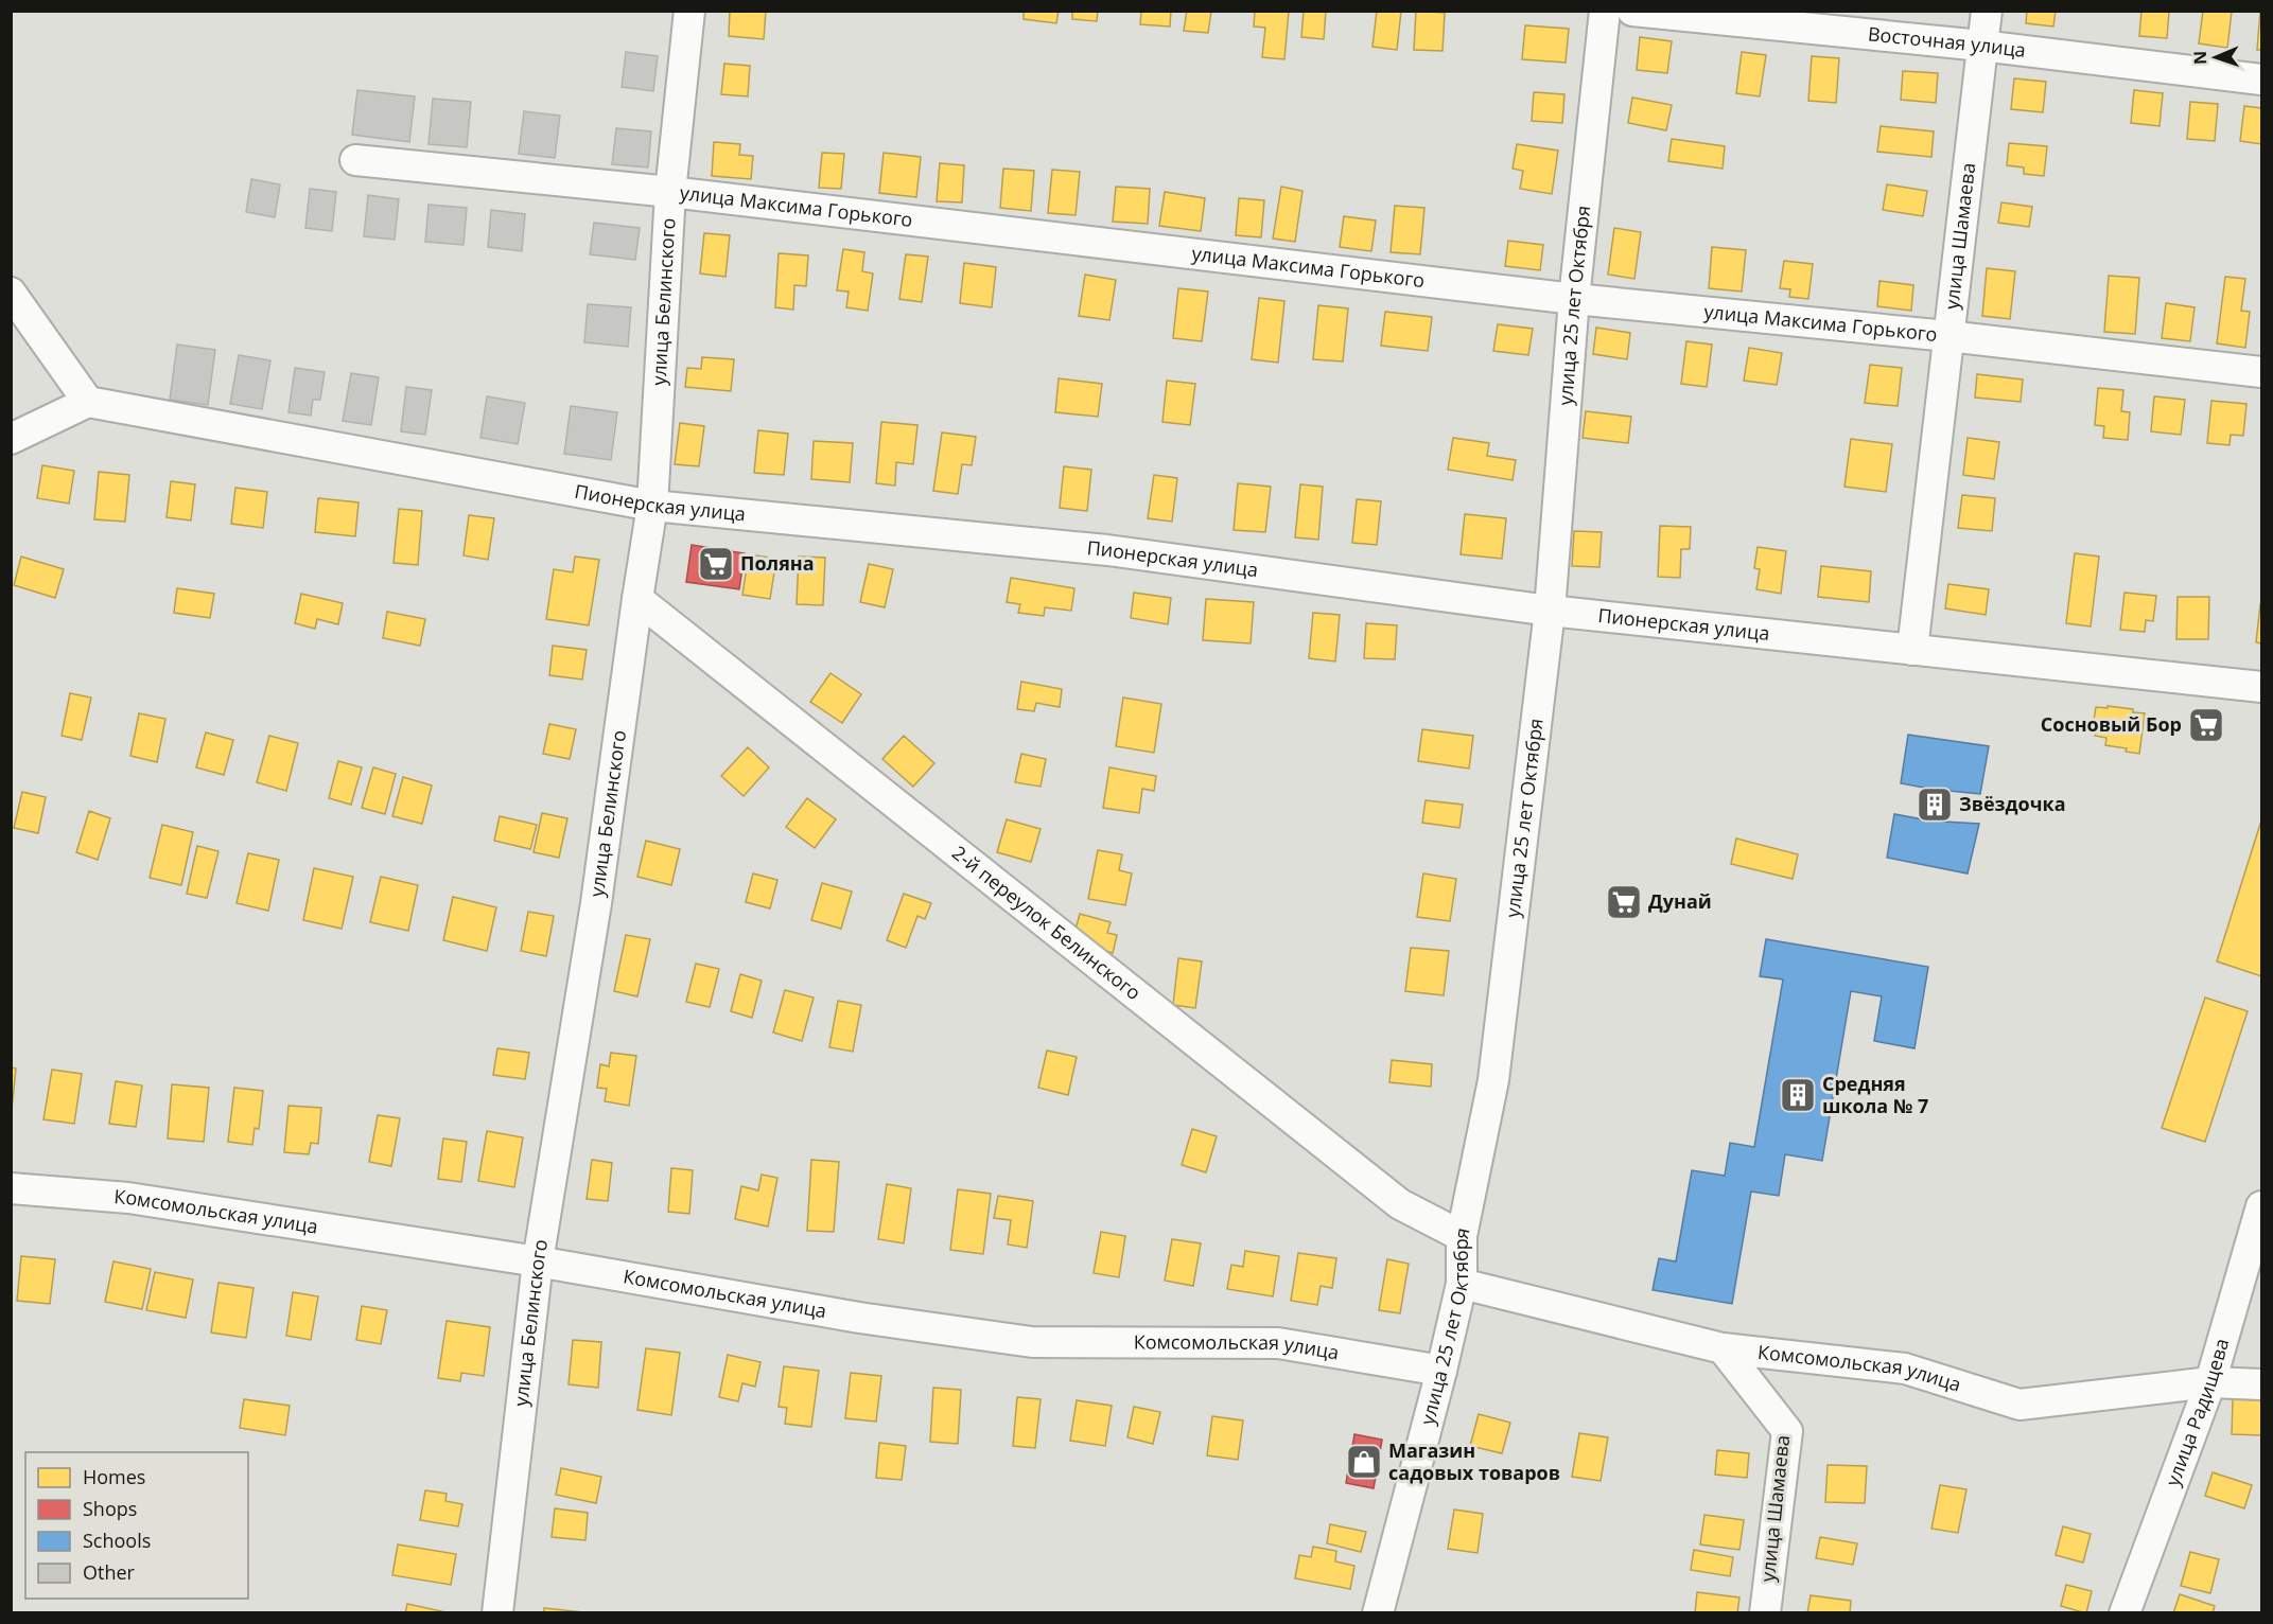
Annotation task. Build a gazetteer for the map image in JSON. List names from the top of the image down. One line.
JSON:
{"streets":{"street":["Восточная улица","улица Максима Горького","улица Шамаева","улица Белинского","улица 25 лет Октября","Пионерская улица","2-й переулок Белинского","Комсомольская улица","улица Радищева"]},"crossings":[["Восточная улица","улица Шамаева"],["улица Максима Горького","улица Шамаева"],["улица Максима Горького","улица Белинского"],["улица Максима Горького","улица 25 лет Октября"],["улица Шамаева","Пионерская улица"],["улица Шамаева","Комсомольская улица"],["улица Белинского","Пионерская улица"],["улица Белинского","2-й переулок Белинского"],["улица Белинского","Комсомольская улица"],["улица 25 лет Октября","Пионерская улица"],["улица 25 лет Октября","2-й переулок Белинского"],["улица 25 лет Октября","Комсомольская улица"],["Комсомольская улица","улица Радищева"]],"places":{"supermarket":["Поляна","Сосновый Бор","Дунай"],"building":["Звёздочка","Средняя школа № 7"],"shop":["Магазин садовых товаров"]},"legend":["Homes","Shops","Schools","Other"],"north":"left"}
